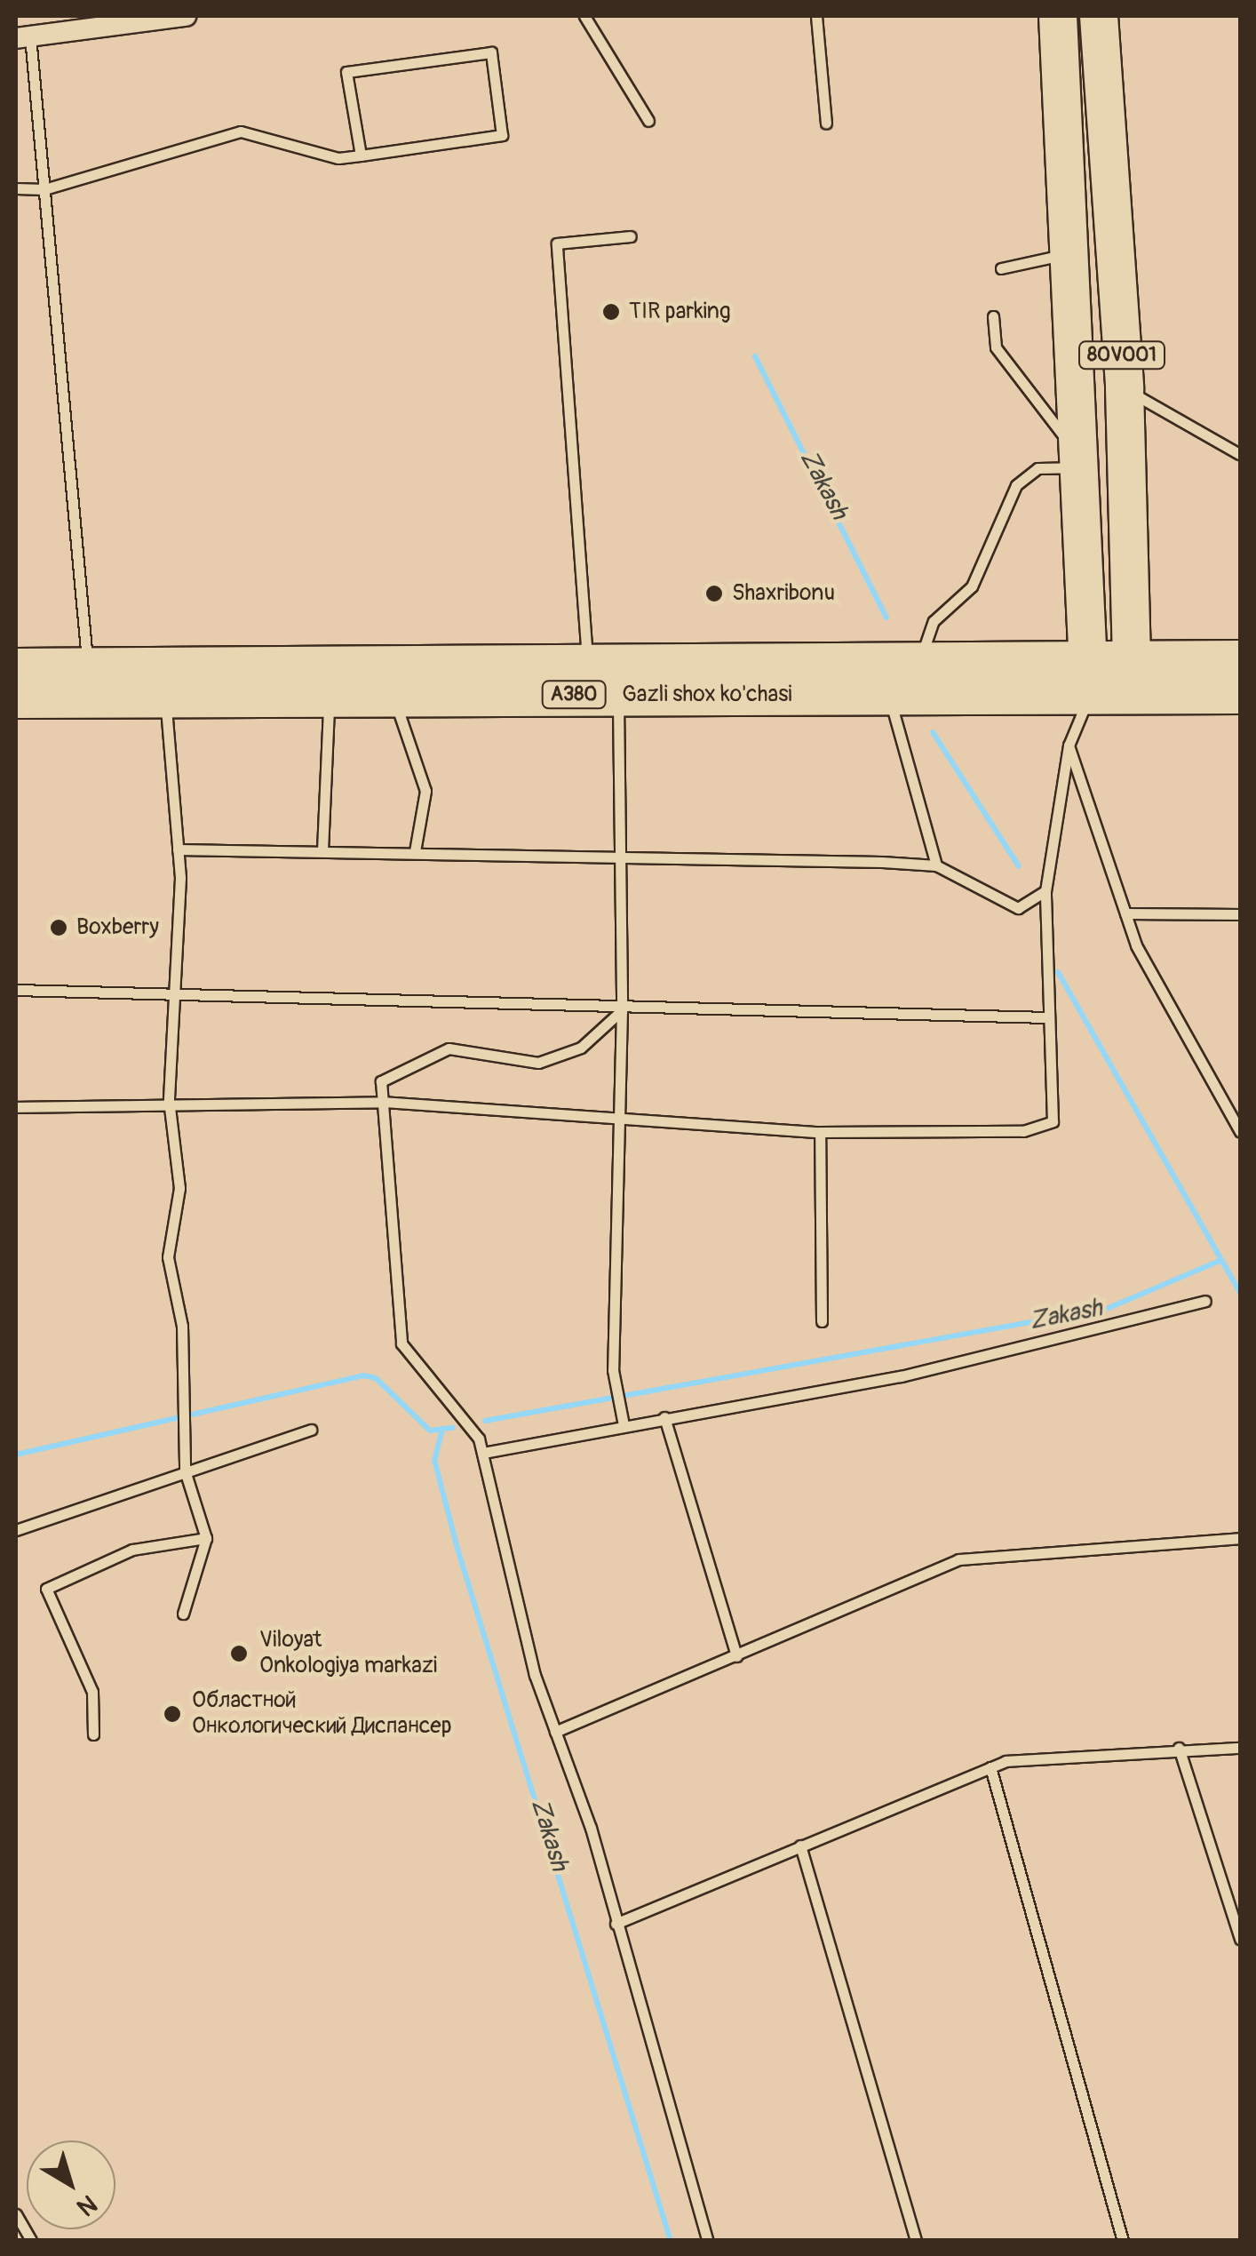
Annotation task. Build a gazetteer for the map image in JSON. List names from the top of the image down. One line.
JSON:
{"streets":{"highway":["80V001","A380","Gazli shox ko'chasi"]},"crossings":[["80V001","A380"],["80V001","Gazli shox ko'chasi"],["A380","Gazli shox ko'chasi"]],"water":["Zakash"],"places":["TIR parking","Shaxribonu","Boxberry","Viloyat Onkologiya markazi","Областной Онкологический Диспансер"],"north":"bottom right"}
